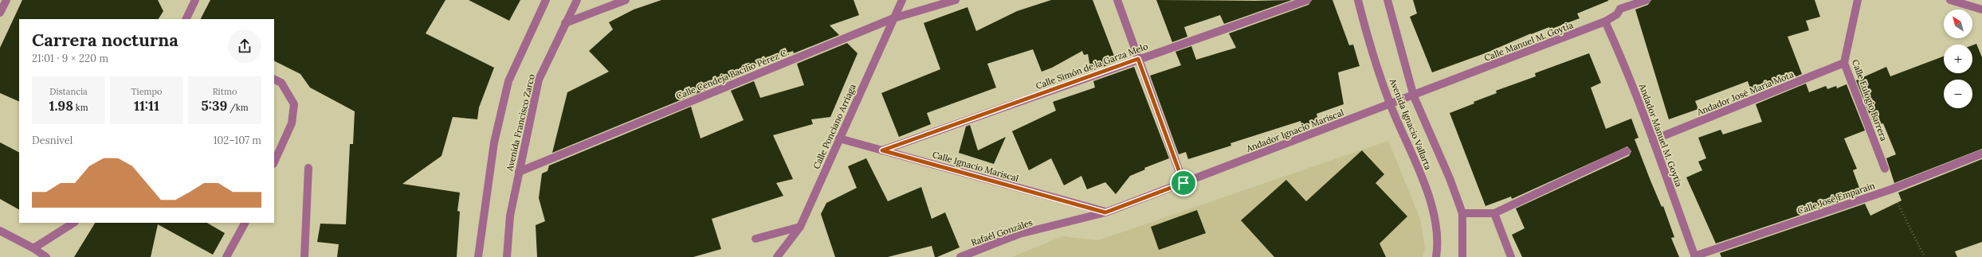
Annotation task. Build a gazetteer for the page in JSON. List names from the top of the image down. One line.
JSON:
{"streets":{"street":["Calle Manuel M. Goytia","Calle Simón de la Garza Melo","Calle Cendeja Bacilio Pérez C.","Andador José María Mota","Calle Eulogio Barrera","Avenida Francisco Zarco","Avenida Ignacio Vallarta","Calle Ponciano Arriaga","Andador Ignacio Mariscal","Andador Manuel M. Goytia","Calle Ignacio Mariscal","Calle José Emparain","Rafaél Gonzáles"]},"crossings":[["Calle Manuel M. Goytia","Avenida Ignacio Vallarta"],["Calle Manuel M. Goytia","Andador Ignacio Mariscal"],["Calle Manuel M. Goytia","Andador Manuel M. Goytia"],["Calle Simón de la Garza Melo","Calle Ignacio Mariscal"],["Calle Cendeja Bacilio Pérez C.","Avenida Francisco Zarco"],["Calle Cendeja Bacilio Pérez C.","Calle Ponciano Arriaga"],["Andador José María Mota","Calle Eulogio Barrera"],["Andador José María Mota","Andador Manuel M. Goytia"],["Avenida Ignacio Vallarta","Andador Ignacio Mariscal"],["Calle Ponciano Arriaga","Calle Ignacio Mariscal"],["Andador Ignacio Mariscal","Calle Ignacio Mariscal"],["Andador Ignacio Mariscal","Rafaél Gonzáles"],["Andador Manuel M. Goytia","Calle José Emparain"],["Calle Ignacio Mariscal","Rafaél Gonzáles"]],"north":"top left","page":{"map_buttons":["+","−"],"heading":["Carrera nocturna","21:01 · 9 × 220 m"],"stats":[["Distancia","1.98 km"],["Tiempo","11:11"],["Ritmo","5:39 /km"]],"chart":["Desnivel","102–107 m"]}}
